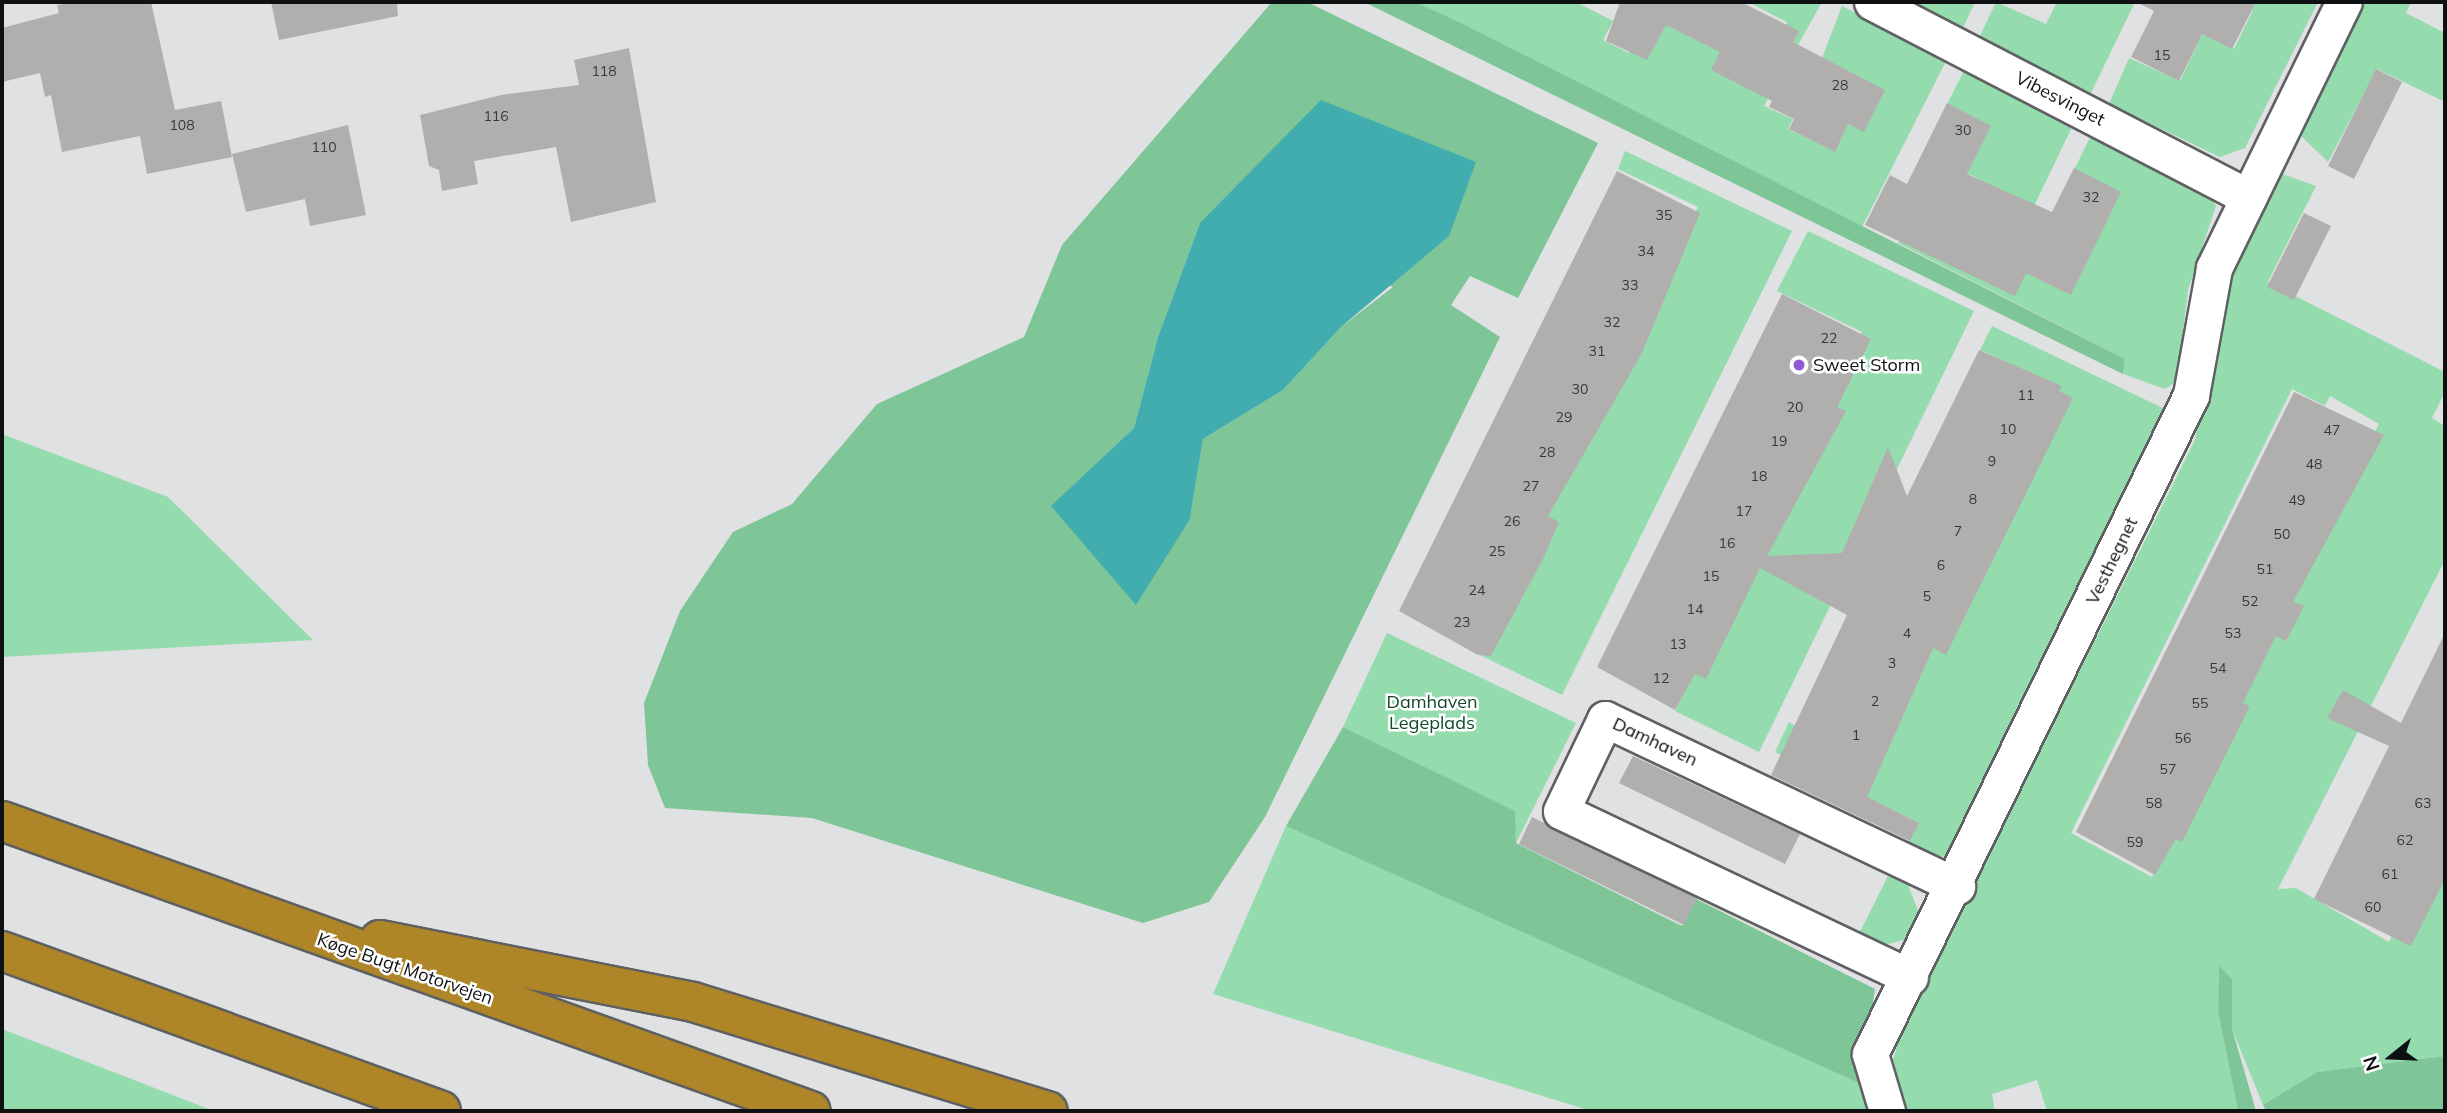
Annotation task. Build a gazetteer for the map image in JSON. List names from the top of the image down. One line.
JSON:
{"streets":{"highway":["Køge Bugt Motorvejen"],"street":["Vibesvinget","Vesthegnet","Damhaven"]},"crossings":[["Vibesvinget","Vesthegnet"],["Vesthegnet","Damhaven"]],"parks":["Damhaven Legeplads"],"places":["Sweet Storm"],"house_numbers":["15","118","28","116","108","30","110","32","35","34","33","32","22","31","30","11","20","29","10","47","19","28","9","48","18","27","8","49","17","26","7","50","16","25","6","51","15","24","5","52","14","23","4","53","13","3","54","12","2","55","1","56","57","58","63","62","59","61","60"],"north":"left"}
